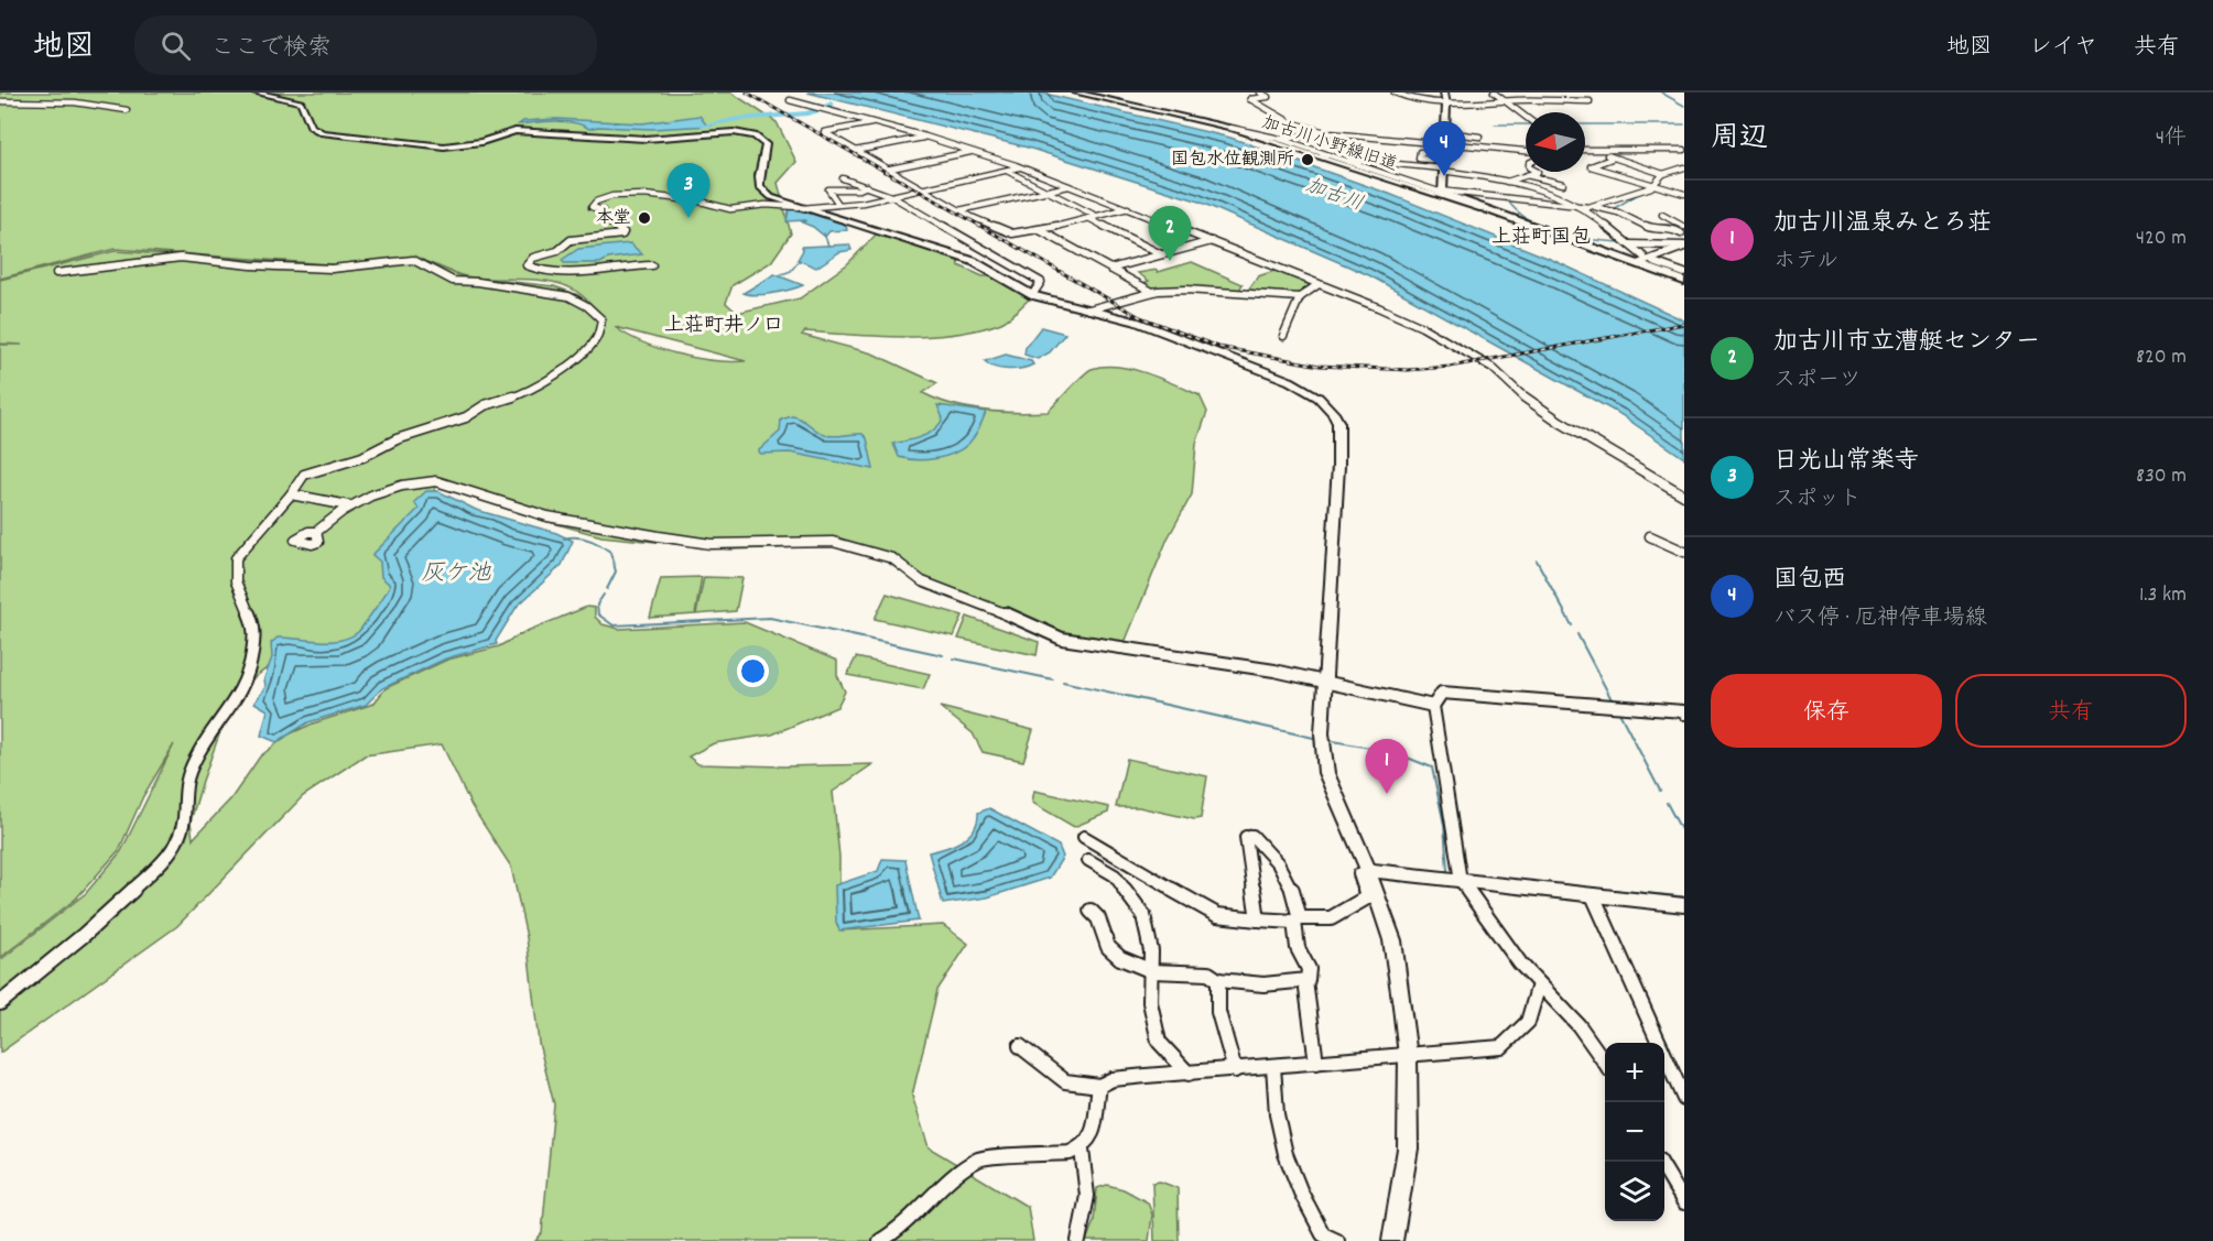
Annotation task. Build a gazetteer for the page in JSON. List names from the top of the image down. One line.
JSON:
{"streets":{"street":["加古川小野線旧道"]},"districts":["上荘町国包","上荘町井ノ口"],"water":["加古川","灰ケ池"],"places":["国包水位観測所","本堂"],"north":"left","page":{"header":"地図","search":"ここで検索","nav":["地図","レイヤ","共有"],"heading":["周辺","4件"],"pins":["4","3","2","1"],"list":[{"mark":"1","name":"加古川温泉みとろ荘","note":"ホテル","value":"420 m"},{"mark":"2","name":"加古川市立漕艇センター","note":"スポーツ","value":"820 m"},{"mark":"3","name":"日光山常楽寺","note":"スポット","value":"830 m"},{"mark":"4","name":"国包西","note":"バス停 · 厄神停車場線","value":"1.3 km"}],"buttons":["保存","共有"],"map_buttons":["+","−"]}}
